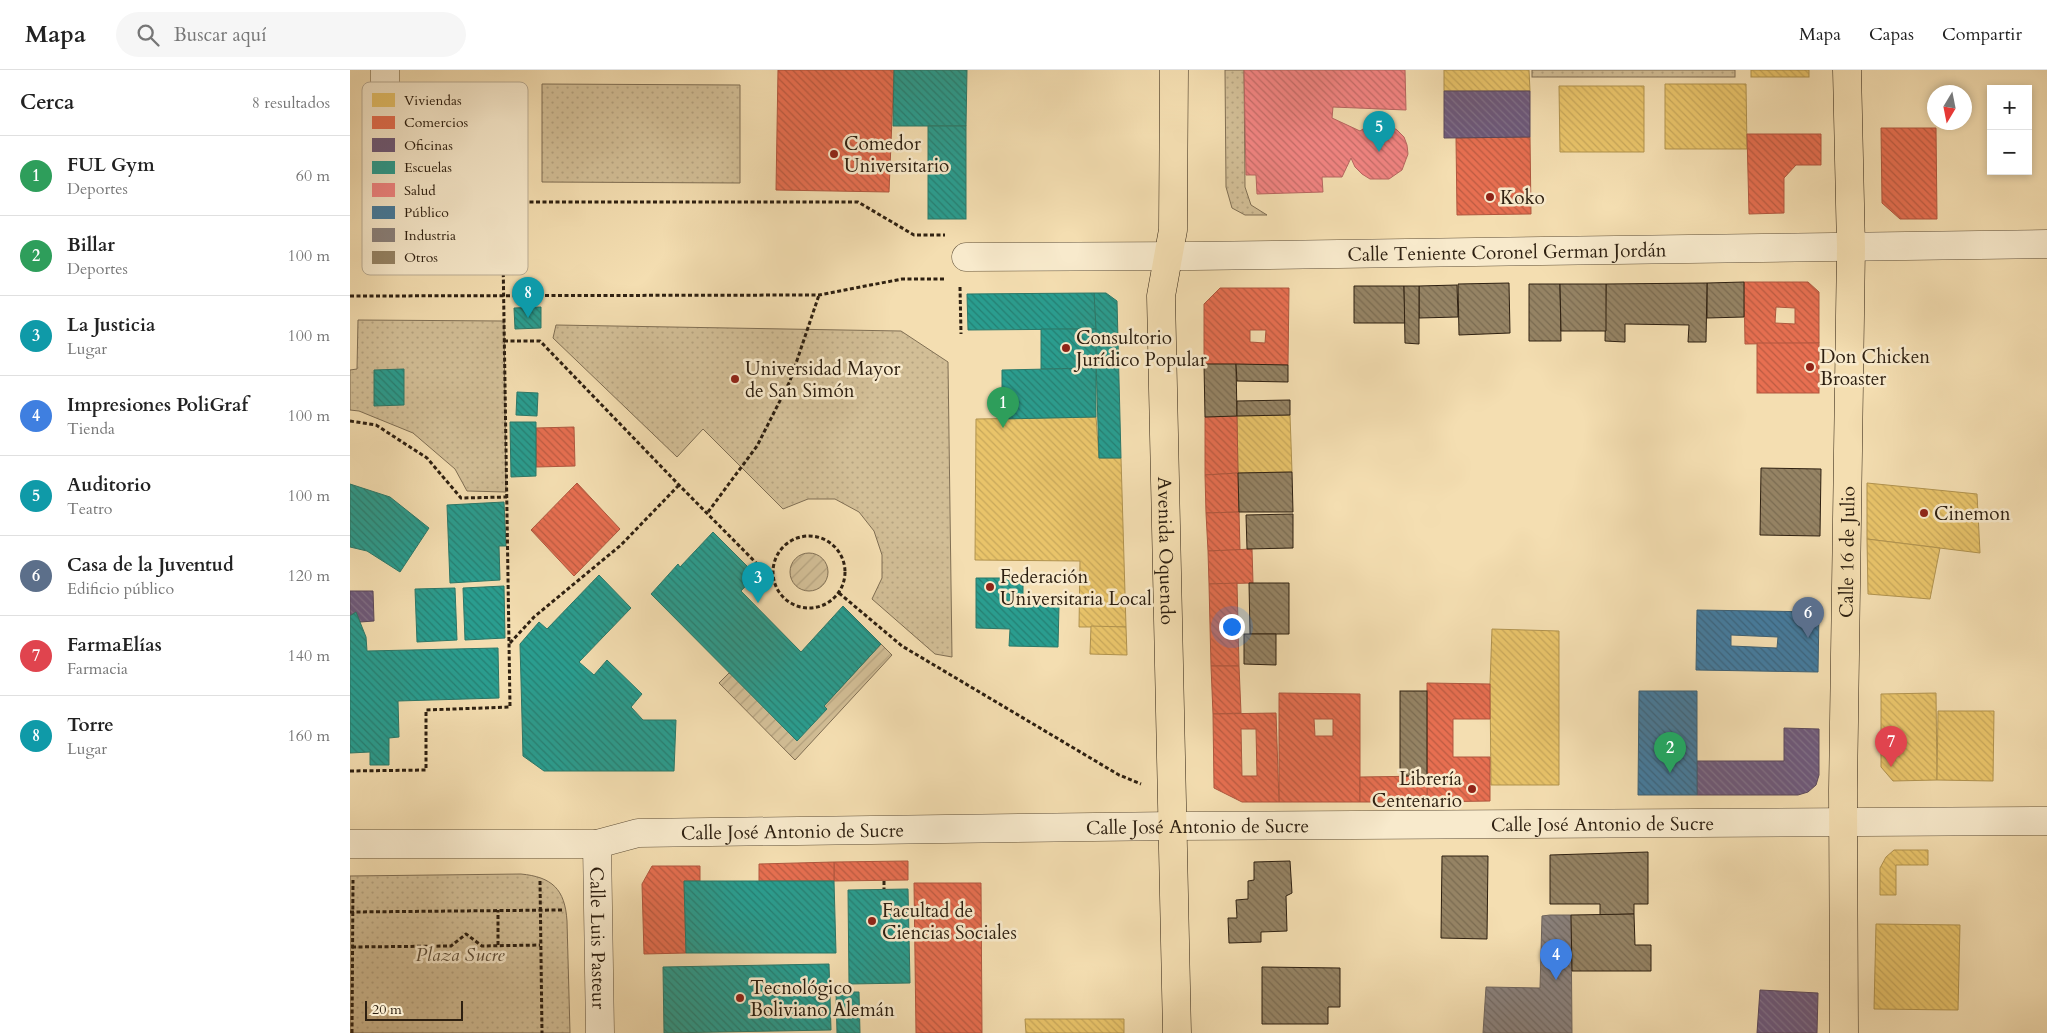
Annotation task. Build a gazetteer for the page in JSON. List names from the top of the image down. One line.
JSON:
{"streets":{"main road":["Avenida Oquendo","Calle 16 de Julio"],"street":["Calle Teniente Coronel German Jordán","Calle José Antonio de Sucre","Calle Luis Pasteur"]},"crossings":[["Calle Teniente Coronel German Jordán","Avenida Oquendo"],["Calle Teniente Coronel German Jordán","Calle 16 de Julio"],["Avenida Oquendo","Calle José Antonio de Sucre"],["Calle 16 de Julio","Calle José Antonio de Sucre"],["Calle José Antonio de Sucre","Calle Luis Pasteur"]],"parks":["Plaza Sucre"],"places":["Comedor Universitario","Koko","Consultorio Jurídico Popular","Don Chicken Broaster","Universidad Mayor de San Simón","Cinemon","Federación Universitaria Local","Librería Centenario","Facultad de Ciencias Sociales","Tecnológico Boliviano Alemán"],"legend":["Viviendas","Comercios","Oficinas","Escuelas","Salud","Público","Industria","Otros"],"scale_bar":"20 m","north":"bottom","page":{"header":"Mapa","search":"Buscar aquí","nav":["Mapa","Capas","Compartir"],"heading":["Cerca","8 resultados"],"map_buttons":["+","−"],"pins":["5","8","1","3","6","7","2","4"],"list":[{"mark":"1","name":"FUL Gym","note":"Deportes","value":"60 m"},{"mark":"2","name":"Billar","note":"Deportes","value":"100 m"},{"mark":"3","name":"La Justicia","note":"Lugar","value":"100 m"},{"mark":"4","name":"Impresiones PoliGraf","note":"Tienda","value":"100 m"},{"mark":"5","name":"Auditorio","note":"Teatro","value":"100 m"},{"mark":"6","name":"Casa de la Juventud","note":"Edificio público","value":"120 m"},{"mark":"7","name":"FarmaElías","note":"Farmacia","value":"140 m"},{"mark":"8","name":"Torre","note":"Lugar","value":"160 m"}],"scale":"20 m"}}
